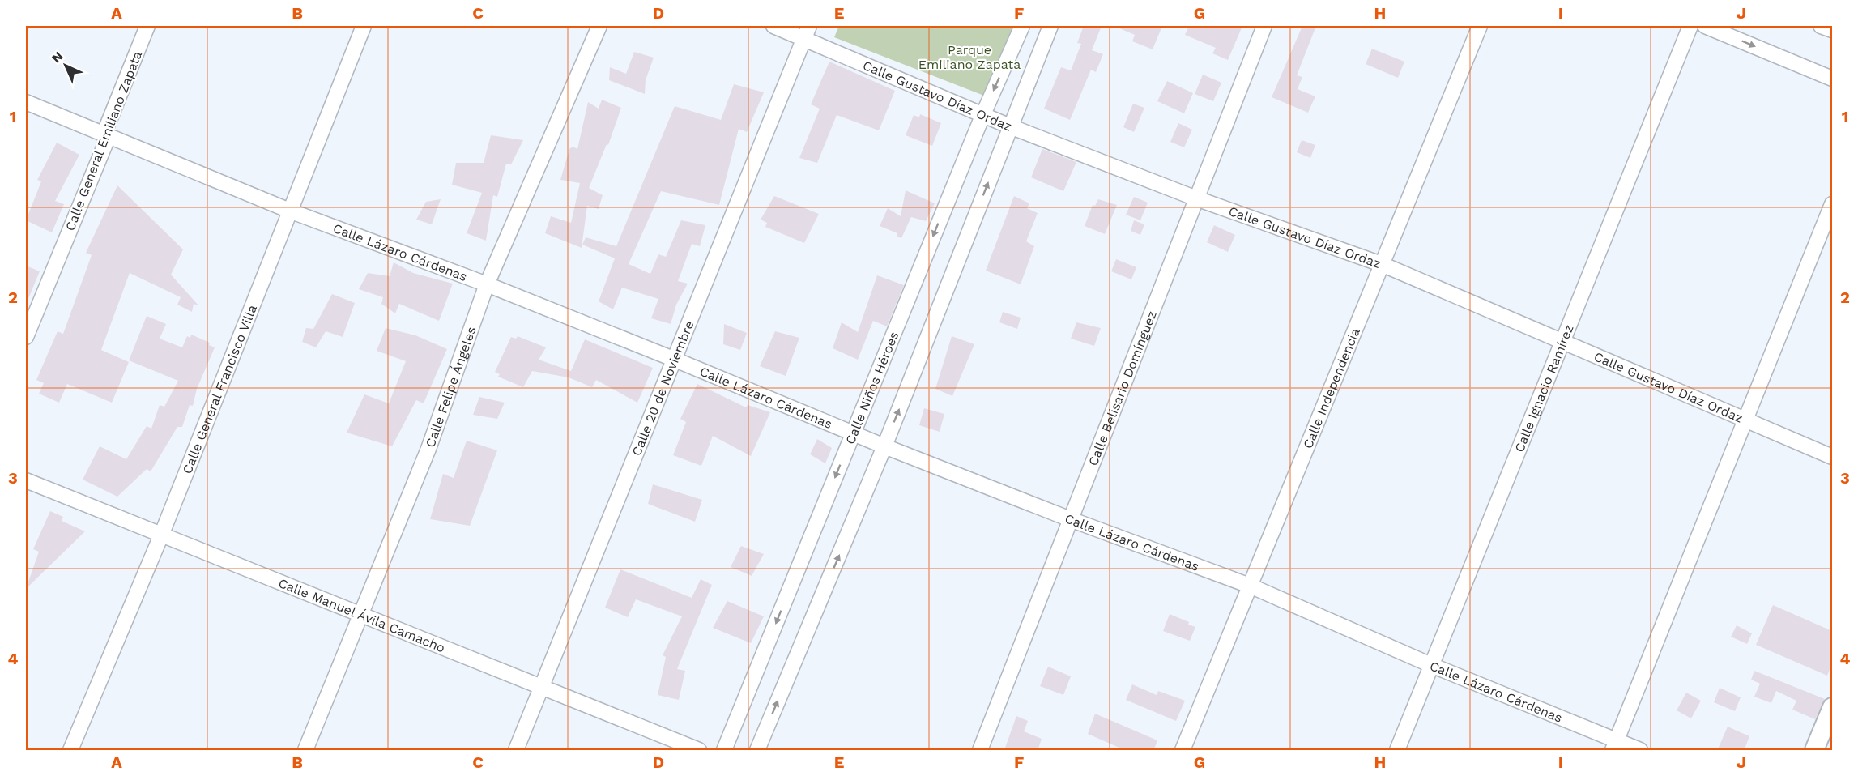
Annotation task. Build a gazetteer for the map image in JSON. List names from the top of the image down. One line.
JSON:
{"streets":{"street":["Calle Gustavo Díaz Ordaz","Calle General Emiliano Zapata","Calle Lázaro Cárdenas","Calle Felipe Ángeles","Calle 20 de Noviembre","Calle Niños Héroes","Calle Belisario Domínguez","Calle Independencia","Calle Ignacio Ramírez","Calle General Francisco Villa","Calle Manuel Ávila Camacho"]},"crossings":[["Calle Gustavo Díaz Ordaz","Calle 20 de Noviembre"],["Calle Gustavo Díaz Ordaz","Calle Niños Héroes"],["Calle Gustavo Díaz Ordaz","Calle Belisario Domínguez"],["Calle Gustavo Díaz Ordaz","Calle Independencia"],["Calle Gustavo Díaz Ordaz","Calle Ignacio Ramírez"],["Calle General Emiliano Zapata","Calle Lázaro Cárdenas"],["Calle Lázaro Cárdenas","Calle Felipe Ángeles"],["Calle Lázaro Cárdenas","Calle 20 de Noviembre"],["Calle Lázaro Cárdenas","Calle Niños Héroes"],["Calle Lázaro Cárdenas","Calle Belisario Domínguez"],["Calle Lázaro Cárdenas","Calle Independencia"],["Calle Lázaro Cárdenas","Calle Ignacio Ramírez"],["Calle Lázaro Cárdenas","Calle General Francisco Villa"],["Calle Felipe Ángeles","Calle Manuel Ávila Camacho"],["Calle 20 de Noviembre","Calle Manuel Ávila Camacho"],["Calle General Francisco Villa","Calle Manuel Ávila Camacho"]],"parks":["Parque Emiliano Zapata"],"north":"top left","grid":{"columns":["A","B","C","D","E","F","G","H","I","J"],"rows":["1","2","3","4"]}}
